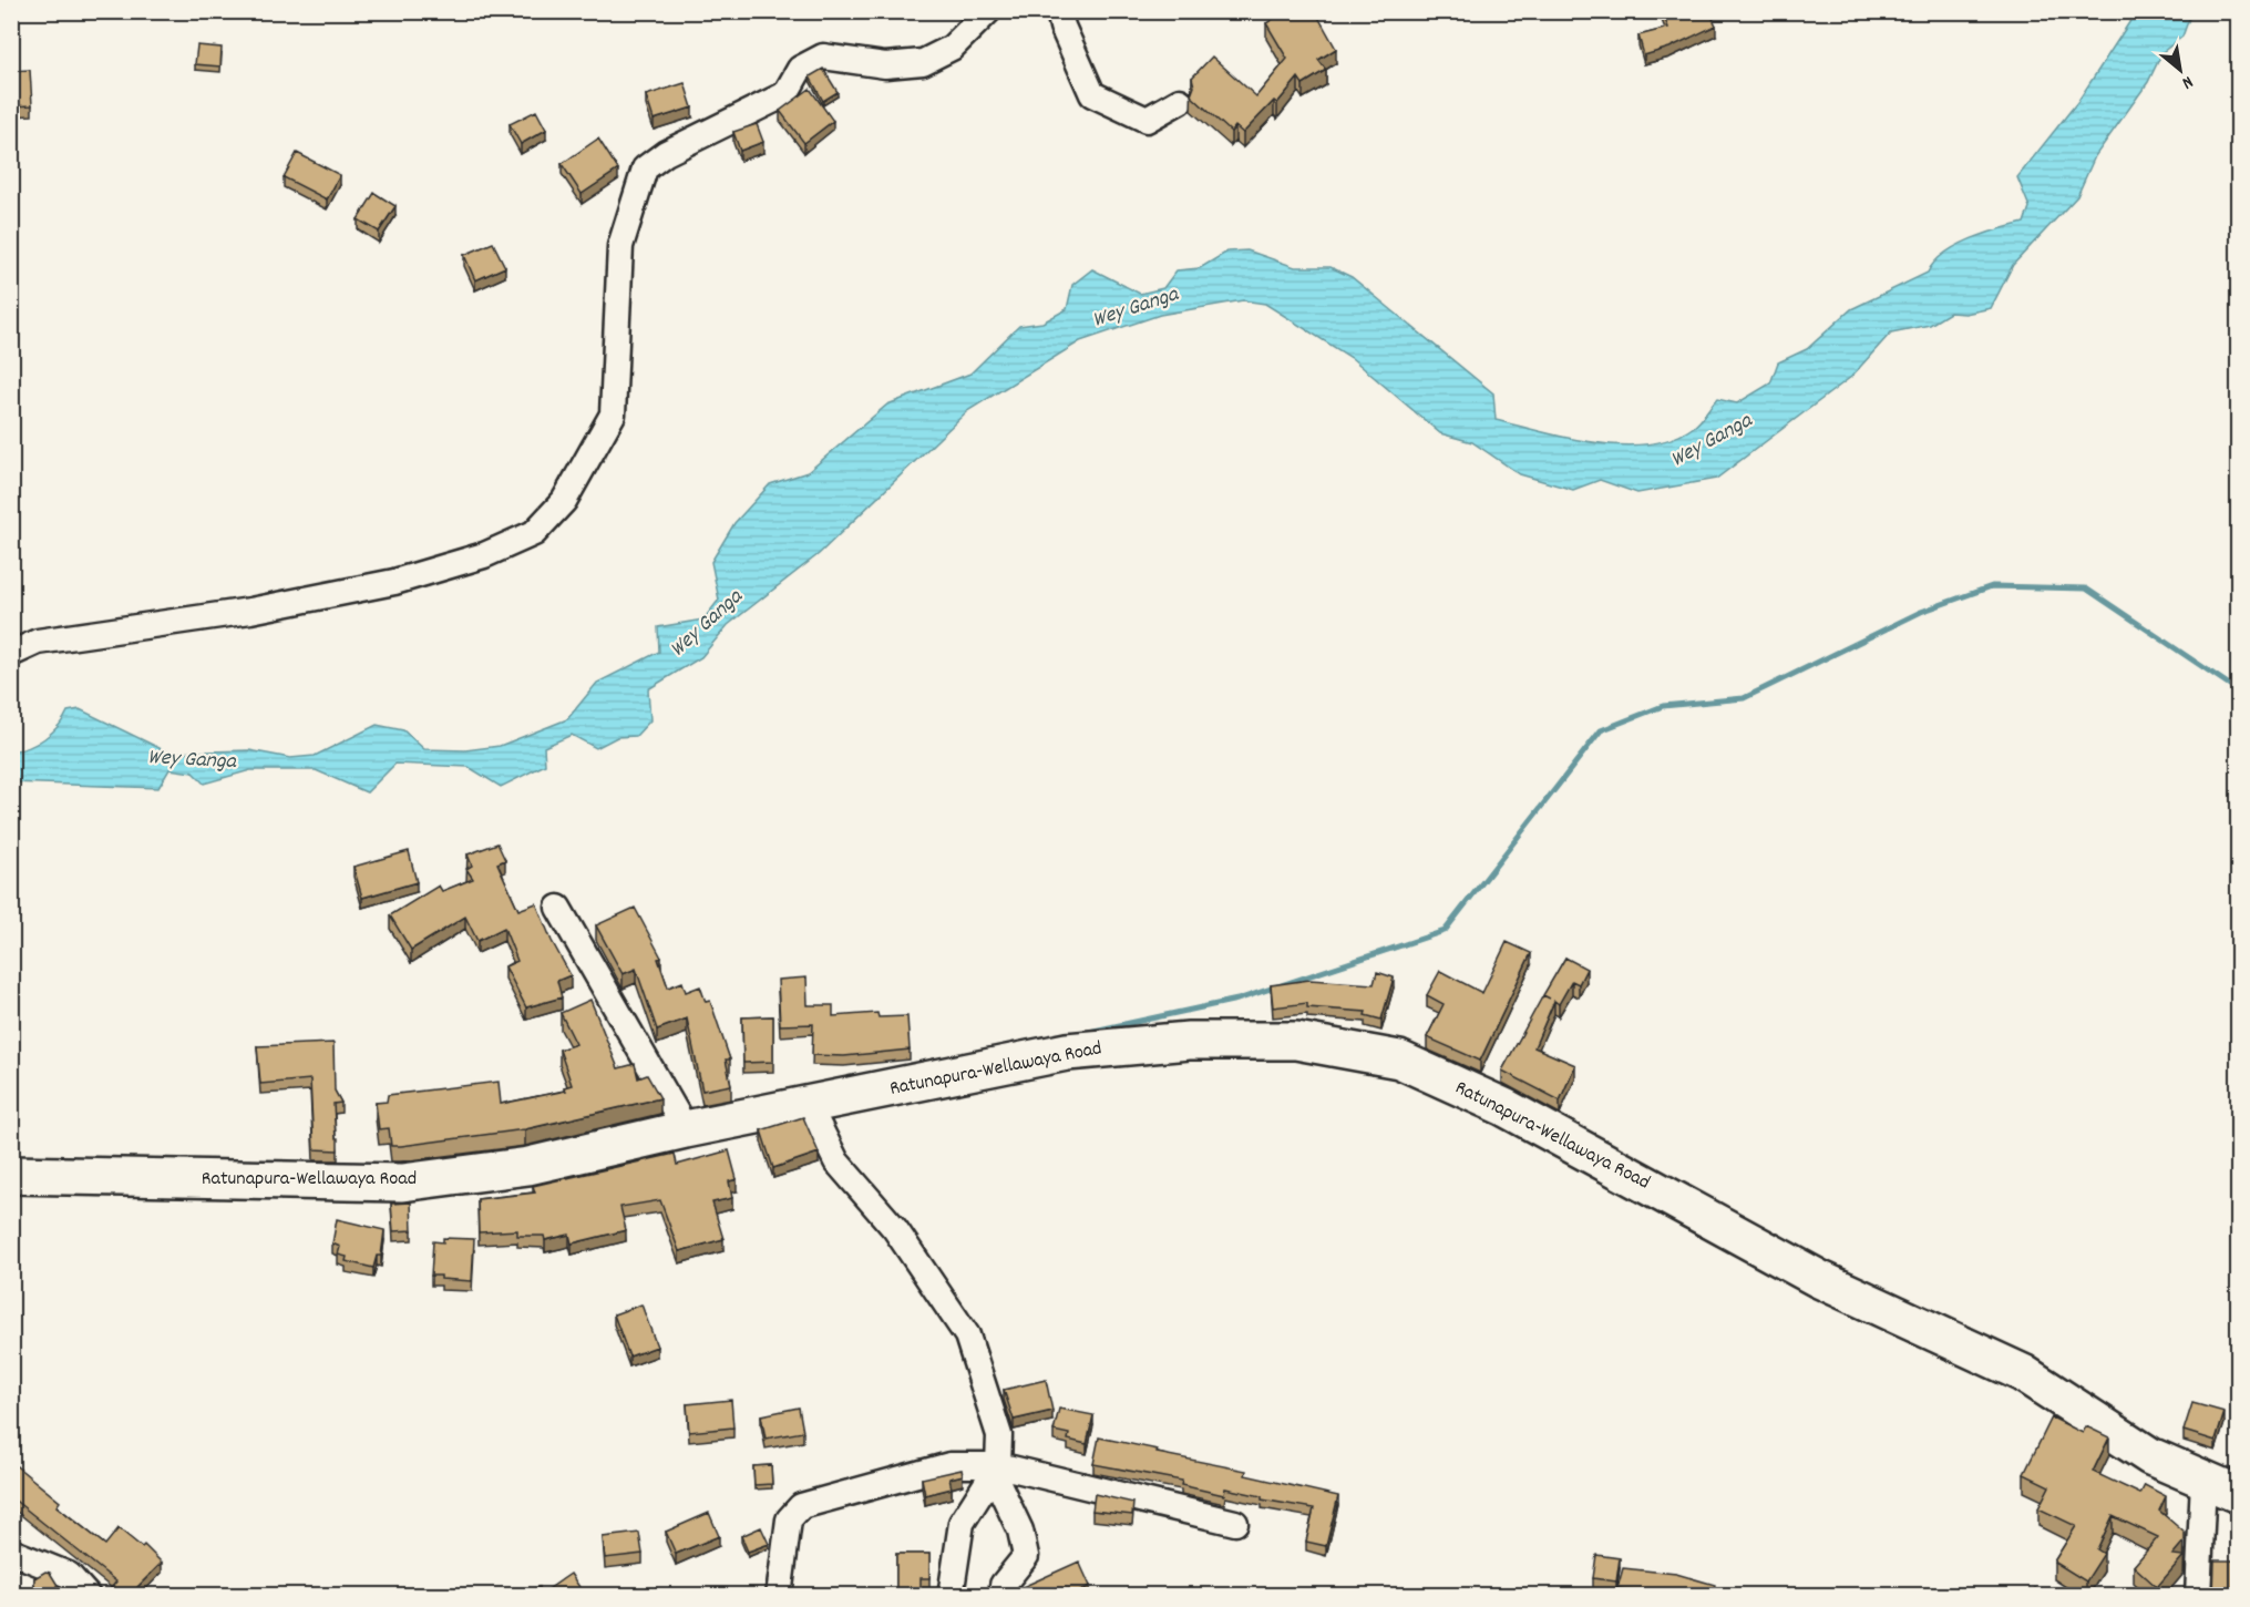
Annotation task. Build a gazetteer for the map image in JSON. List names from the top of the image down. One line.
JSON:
{"streets":{"highway":["Ratunapura-Wellawaya Road"]},"water":["Wey Ganga"],"north":"bottom right"}
